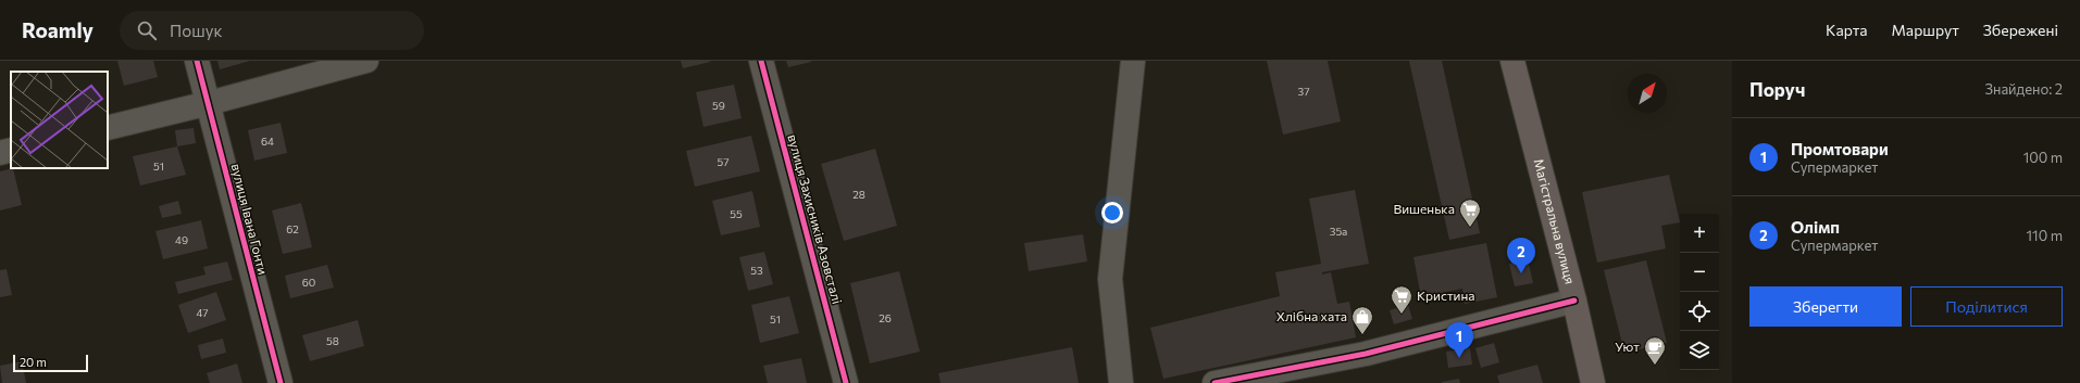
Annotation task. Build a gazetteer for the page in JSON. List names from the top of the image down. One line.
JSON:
{"streets":{"main road":["Магістральна вулиця"],"street":["вулиця Івана Гонти","вулиця Захисників Азовсталі"]},"places":{"supermarket":["Вишенька","Кристина"],"shop":["Хлібна хата"],"cafe":["Уют"]},"house_numbers":["37","59","64","57","51","28","55","62","35а","49","53","60","47","26","51","58"],"scale_bar":"20 m","north":"top right","page":{"header":"Roamly","search":"Пошук","nav":["Карта","Маршрут","Збережені"],"heading":["Поруч","Знайдено: 2"],"list":[{"mark":"1","name":"Промтовари","note":"Супермаркет","value":"100 m"},{"mark":"2","name":"Олімп","note":"Супермаркет","value":"110 m"}],"map_buttons":["+","−"],"pins":["2","1"],"buttons":["Зберегти","Поділитися"],"scale":"20 m"}}
